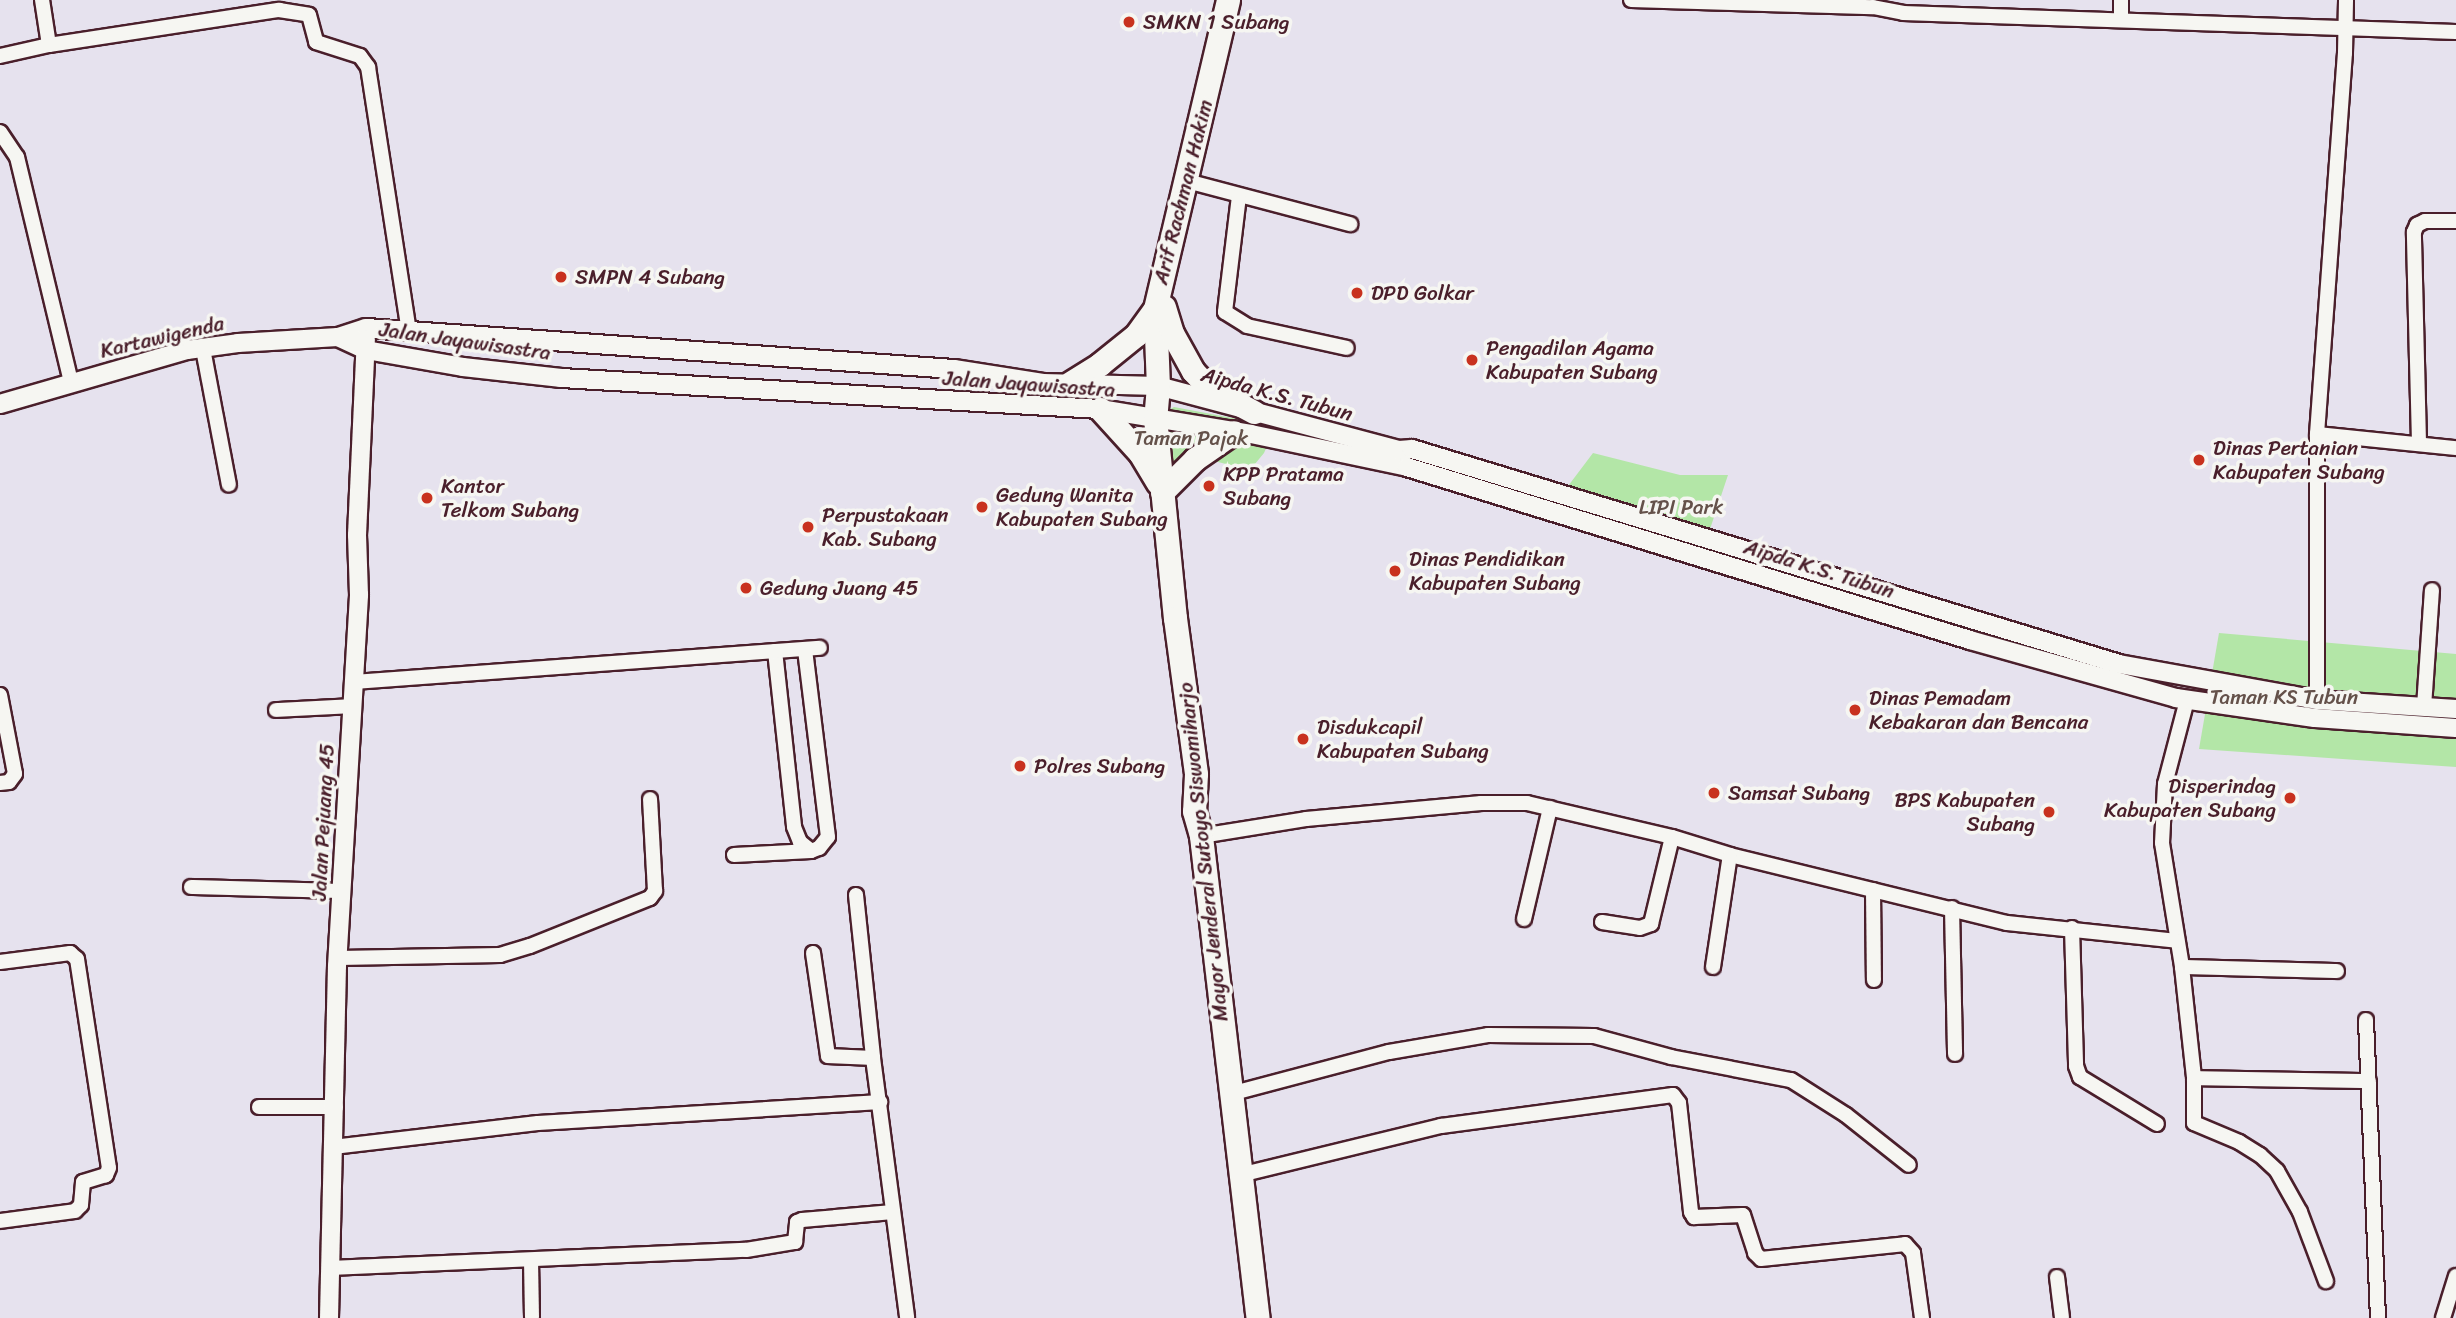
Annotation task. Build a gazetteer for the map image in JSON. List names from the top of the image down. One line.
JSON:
{"streets":{"main road":["Arif Rachman Hakim","Mayor Jenderal Sutoyo Siswomiharjo"],"street":["Kartawigenda","Jalan Jayawisastra","Aipda K.S. Tubun","Jalan Pejuang 45"]},"crossings":[["Arif Rachman Hakim","Aipda K.S. Tubun"],["Arif Rachman Hakim","Mayor Jenderal Sutoyo Siswomiharjo"],["Kartawigenda","Jalan Jayawisastra"],["Jalan Jayawisastra","Aipda K.S. Tubun"],["Jalan Jayawisastra","Jalan Pejuang 45"],["Jalan Jayawisastra","Mayor Jenderal Sutoyo Siswomiharjo"],["Aipda K.S. Tubun","Mayor Jenderal Sutoyo Siswomiharjo"]],"parks":["Taman Pajak","LIPI Park","Taman KS Tubun"],"places":["SMKN 1 Subang","SMPN 4 Subang","DPD Golkar","Pengadilan Agama Kabupaten Subang","Dinas Pertanian Kabupaten Subang","KPP Pratama Subang","Kantor Telkom Subang","Gedung Wanita Kabupaten Subang","Perpustakaan Kab. Subang","Dinas Pendidikan Kabupaten Subang","Gedung Juang 45","Dinas Pemadam Kebakaran dan Bencana","Disdukcapil Kabupaten Subang","Polres Subang","Samsat Subang","Disperindag Kabupaten Subang","BPS Kabupaten Subang"]}
